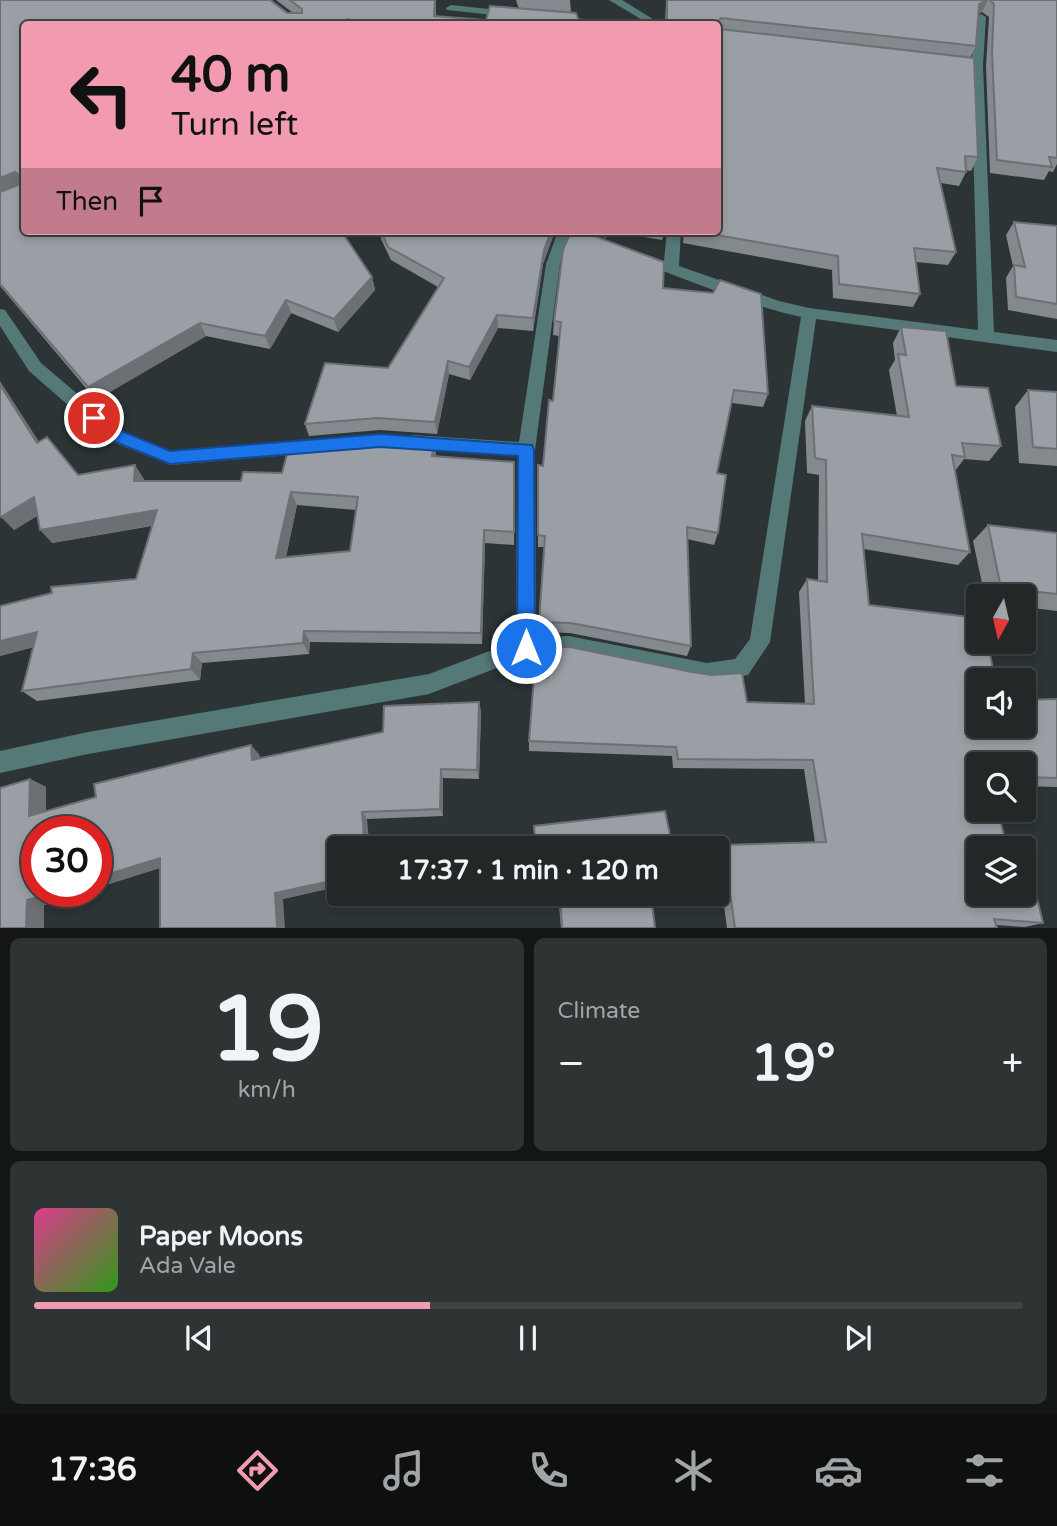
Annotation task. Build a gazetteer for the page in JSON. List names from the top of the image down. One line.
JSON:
{"north":"bottom","page":{"turn":["40 m","Turn left"],"then":"Then","limit":"30","trip":"17:37 · 1 min · 120 m","tile":[["19","km/h"],"Climate"],"heat":["−","19°","+"],"song":["Paper Moons","Ada Vale"],"tabs":"17:36"}}
